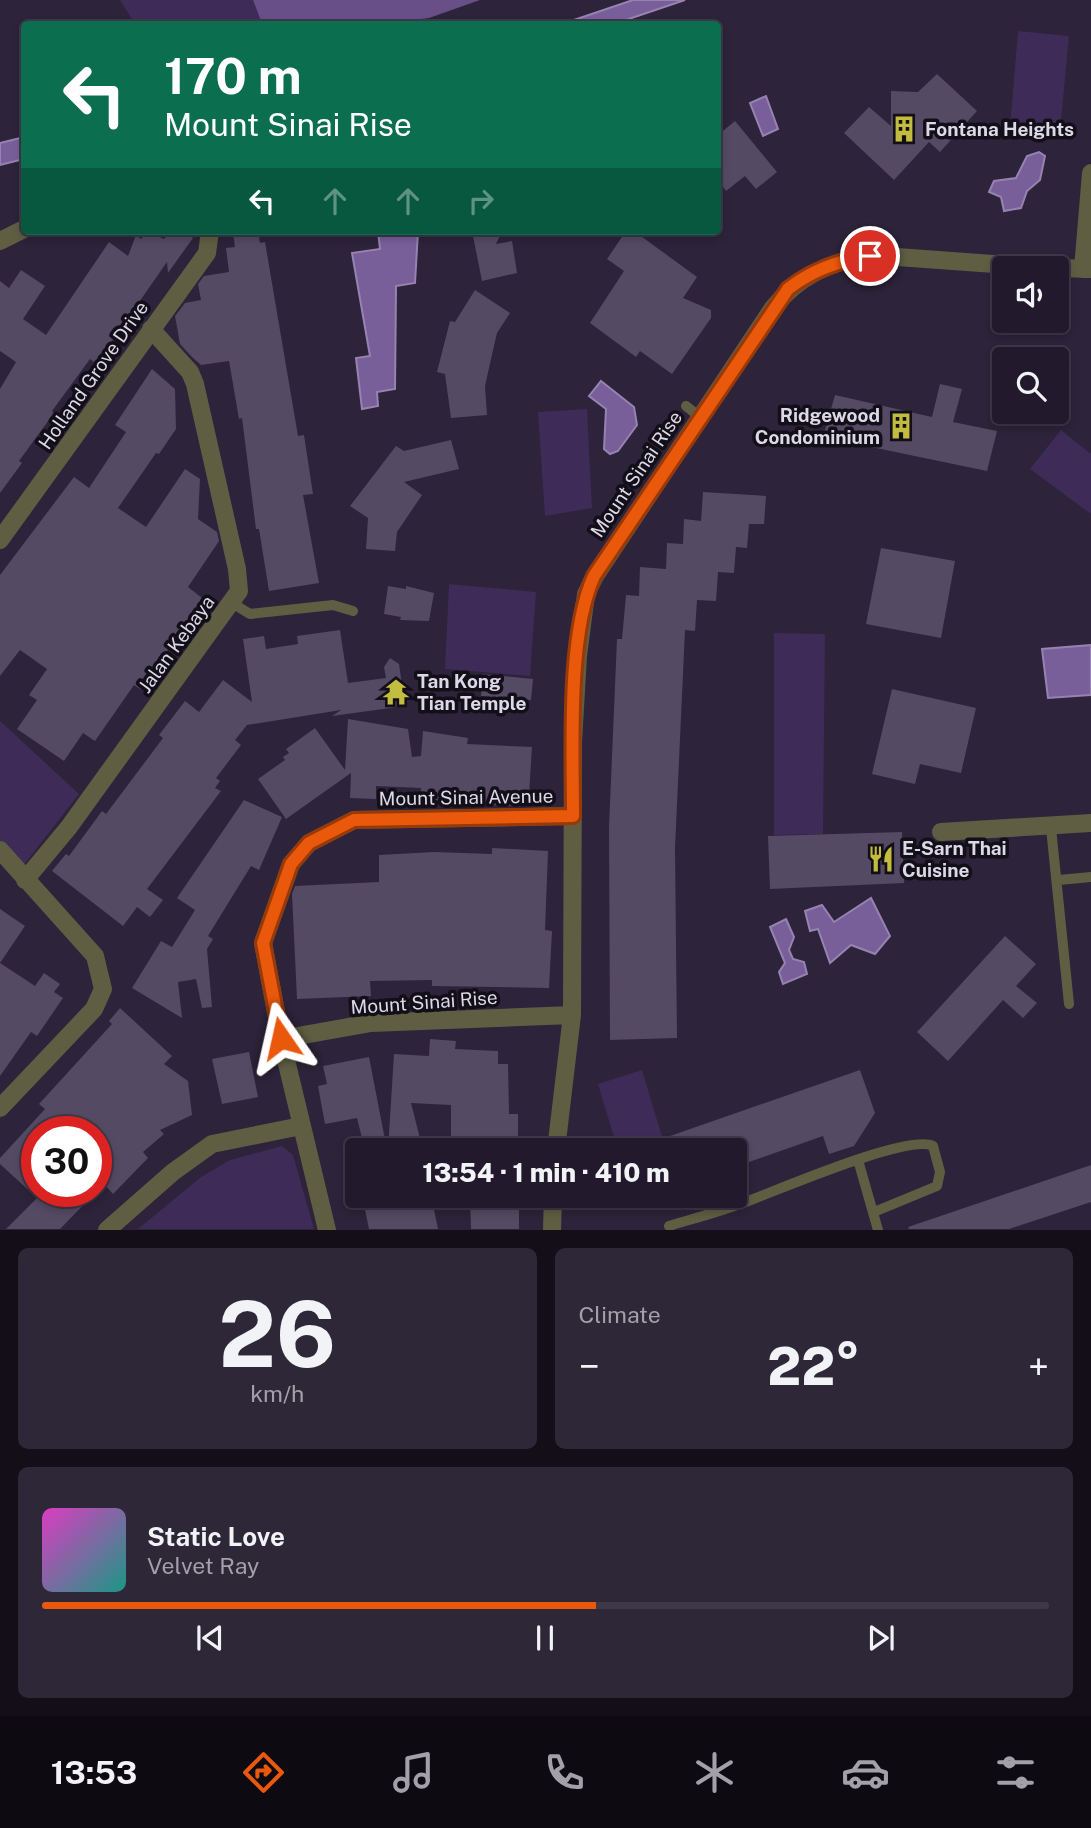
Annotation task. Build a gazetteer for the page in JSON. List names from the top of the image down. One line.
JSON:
{"streets":{"street":["Holland Grove Drive","Mount Sinai Rise","Jalan Kebaya","Mount Sinai Avenue"]},"crossings":[["Holland Grove Drive","Jalan Kebaya"],["Mount Sinai Rise","Mount Sinai Avenue"]],"places":{"building":["Fontana Heights","Ridgewood Condominium"],"temple":["Tan Kong Tian Temple"],"restaurant":["E-Sarn Thai Cuisine"]},"page":{"turn":["170 m","Mount Sinai Rise"],"limit":"30","trip":"13:54 · 1 min · 410 m","tile":[["26","km/h"],"Climate"],"heat":["−","22°","+"],"song":["Static Love","Velvet Ray"],"tabs":"13:53"}}
